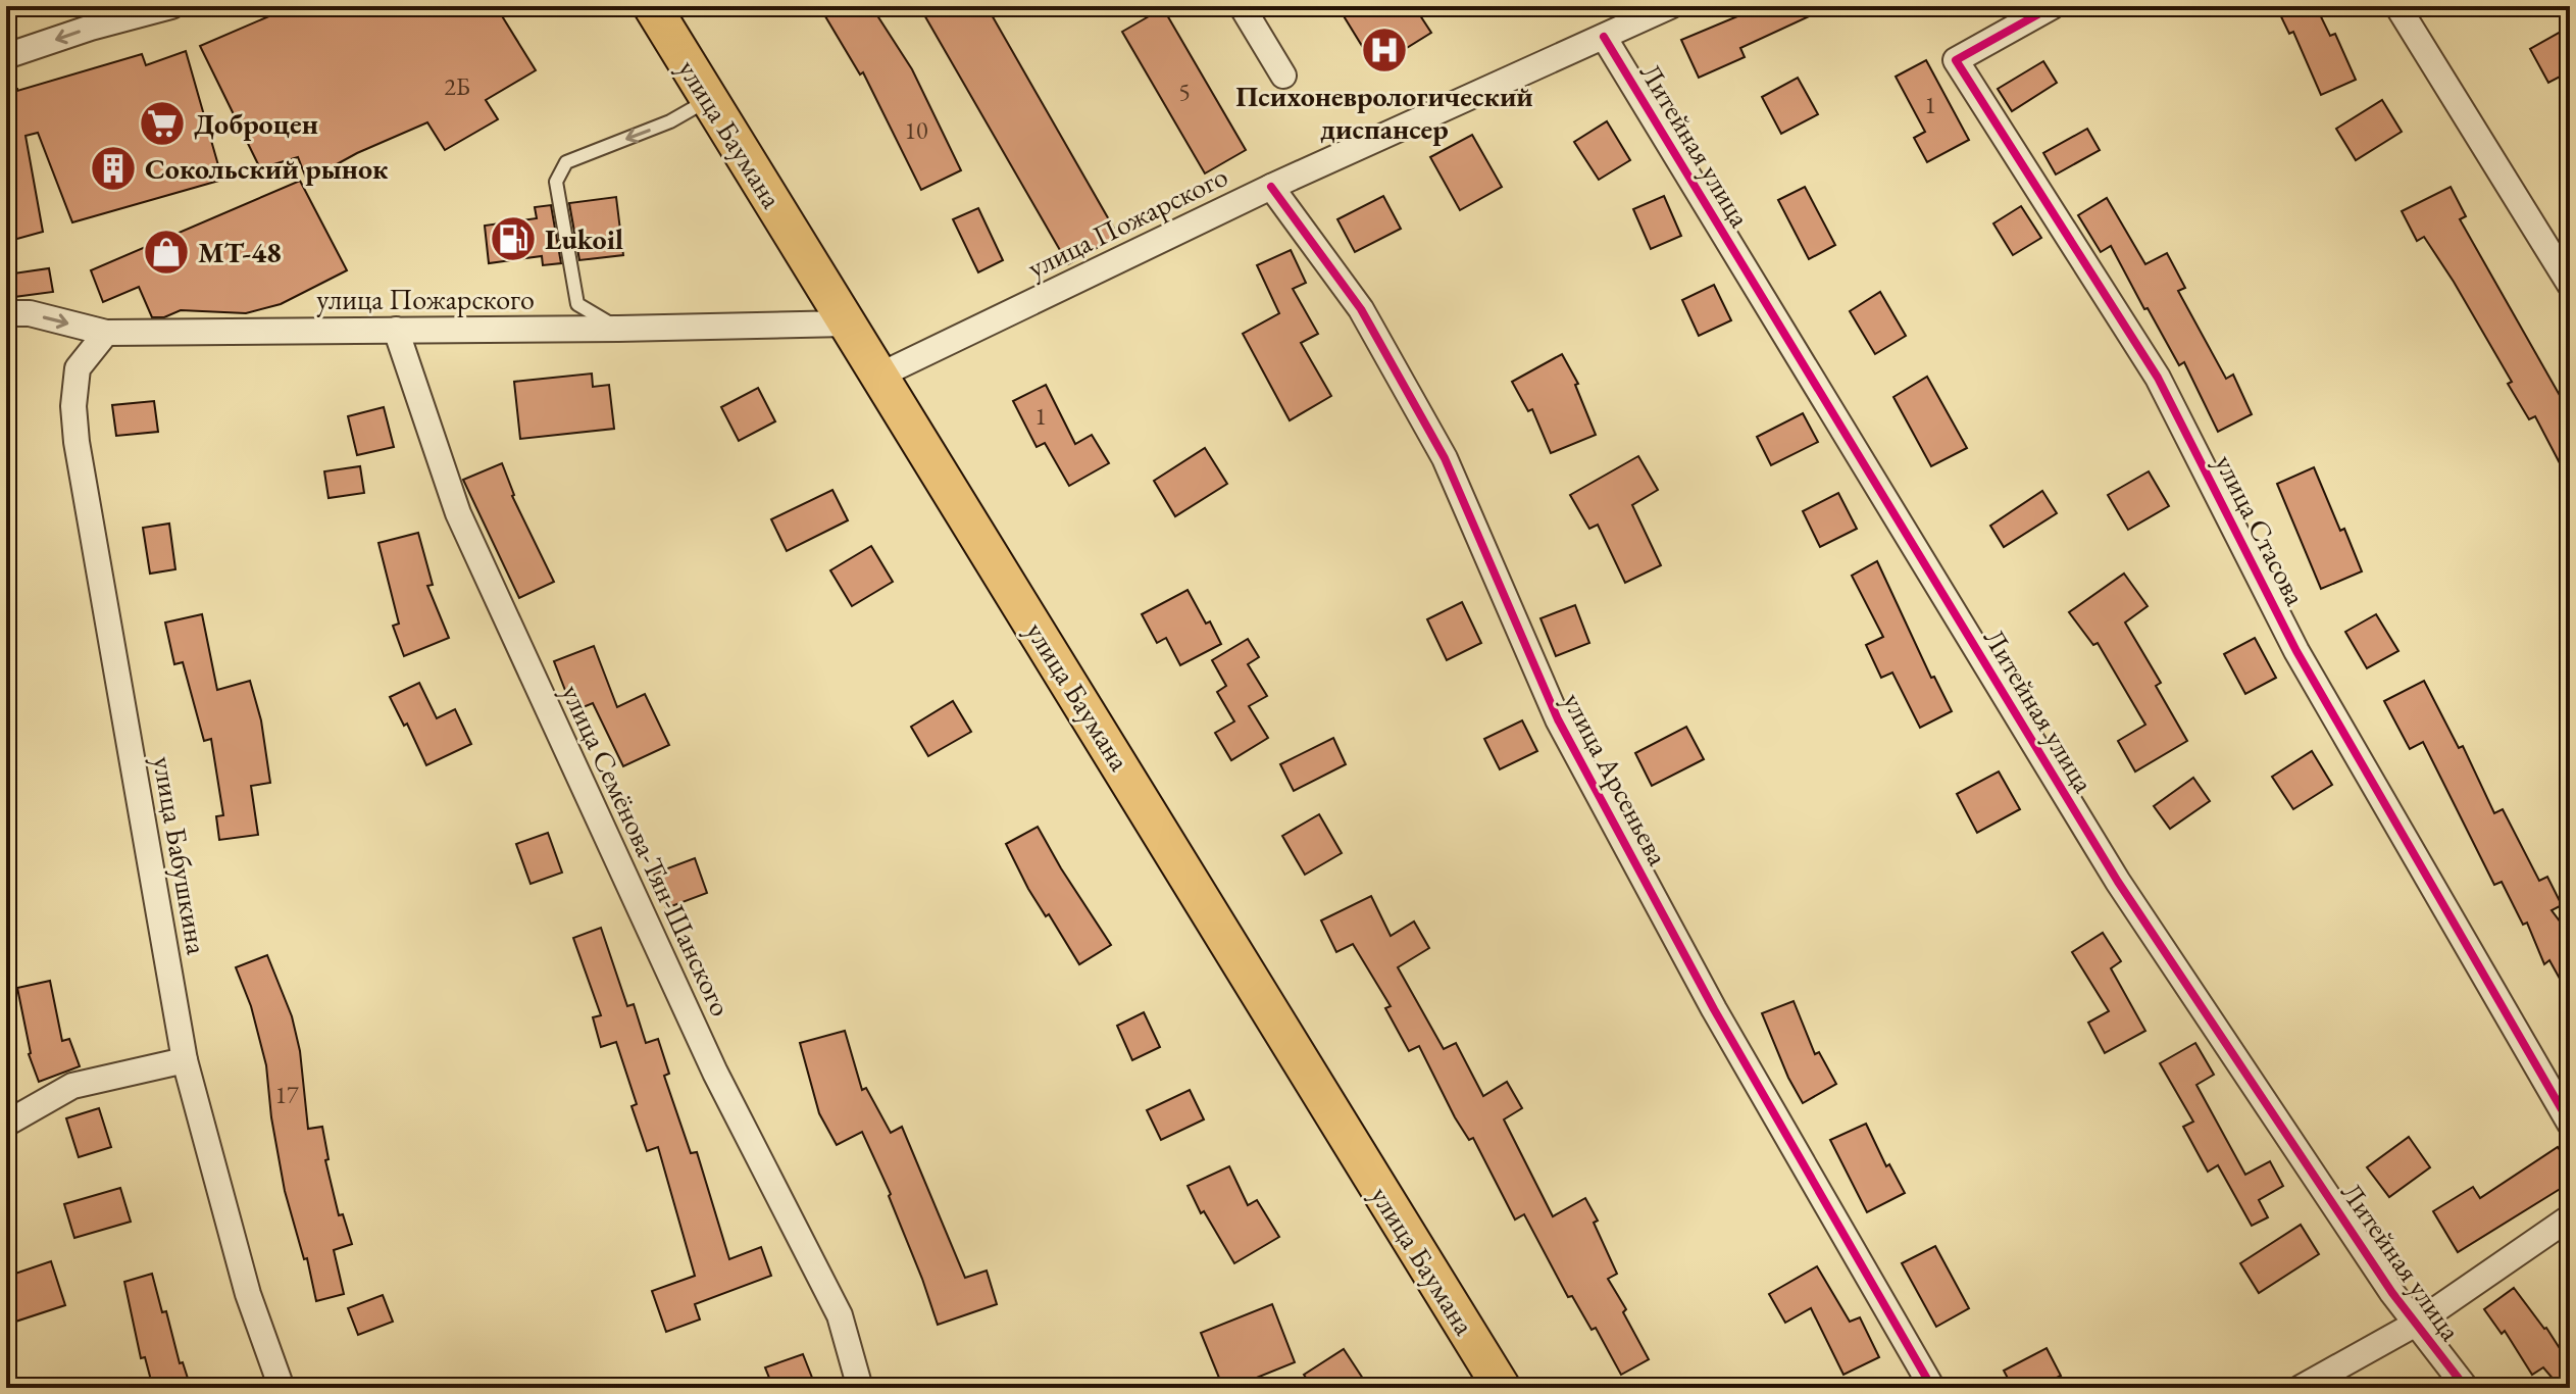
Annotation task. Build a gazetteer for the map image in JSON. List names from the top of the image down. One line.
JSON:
{"streets":{"main road":["улица Баумана"],"street":["Литейная улица","улица Пожарского","улица Стасова","улица Арсеньева","улица Семёнова-Тян-Шанского","улица Бабушкина"]},"crossings":[["улица Баумана","улица Пожарского"],["Литейная улица","улица Пожарского"],["улица Пожарского","улица Арсеньева"],["улица Пожарского","улица Семёнова-Тян-Шанского"],["улица Пожарского","улица Бабушкина"]],"places":{"hospital":["Психоневрологический диспансер"],"supermarket":["Доброцен"],"building":["Сокольский рынок"],"fuel station":["Lukoil"],"shop":["МТ-48"]},"house_numbers":["2Б","5","1","10","1","17"]}
